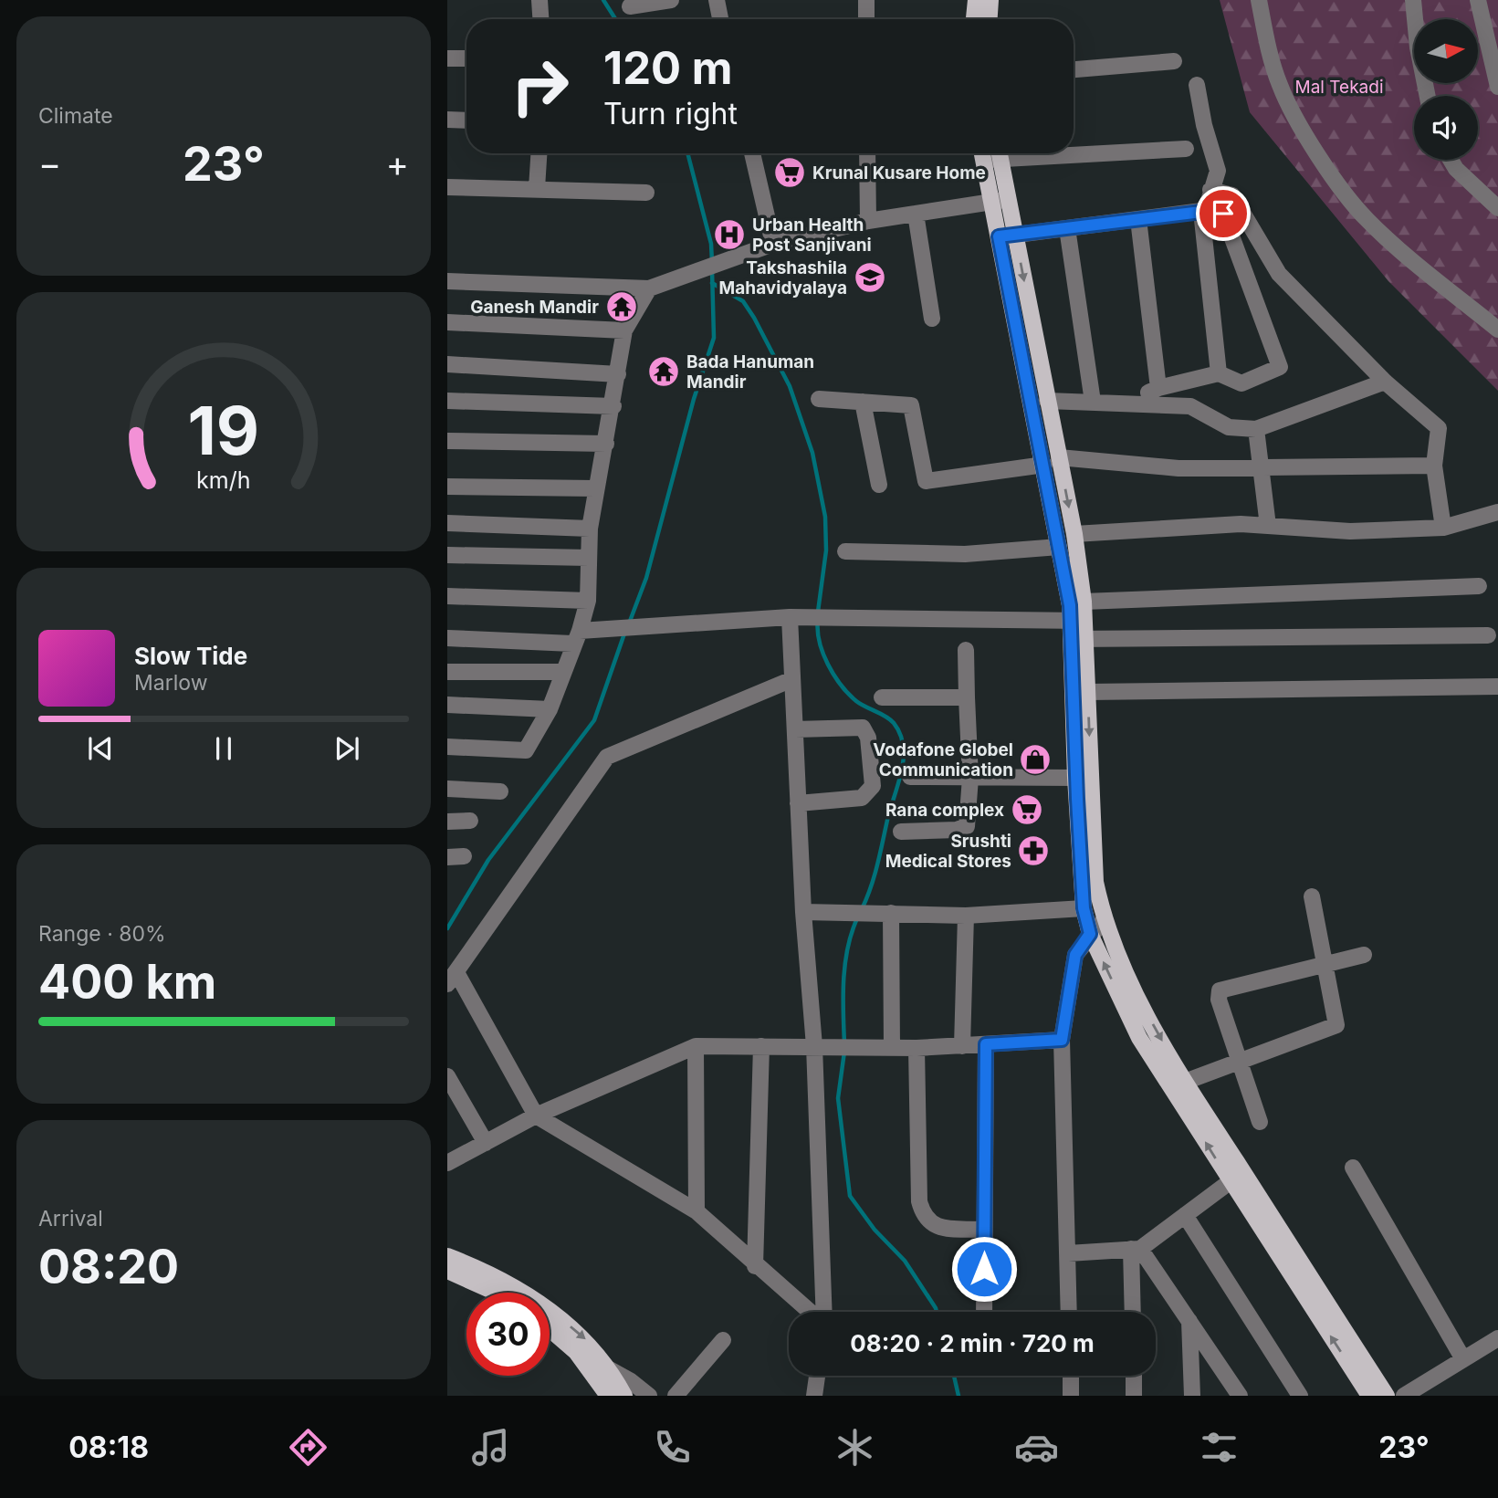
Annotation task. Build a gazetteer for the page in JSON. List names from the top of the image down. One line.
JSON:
{"parks":["Mal Tekadi"],"places":{"supermarket":["Krunal Kusare Home","Rana complex"],"hospital":["Urban Health Post Sanjivani"],"school or university":["Takshashila Mahavidyalaya"],"temple":["Ganesh Mandir","Bada Hanuman Mandir"],"shop":["Vodafone Globel Communication"],"pharmacy":["Srushti Medical Stores"]},"north":"right","page":{"tile":["Climate",["Range · 80%","400 km"],["Arrival","08:20"]],"turn":["120 m","Turn right"],"heat":["−","23°","+"],"song":["Slow Tide","Marlow"],"limit":"30","trip":"08:20 · 2 min · 720 m","tabs":["08:18","23°"],"gauge":["19","km/h"]}}
